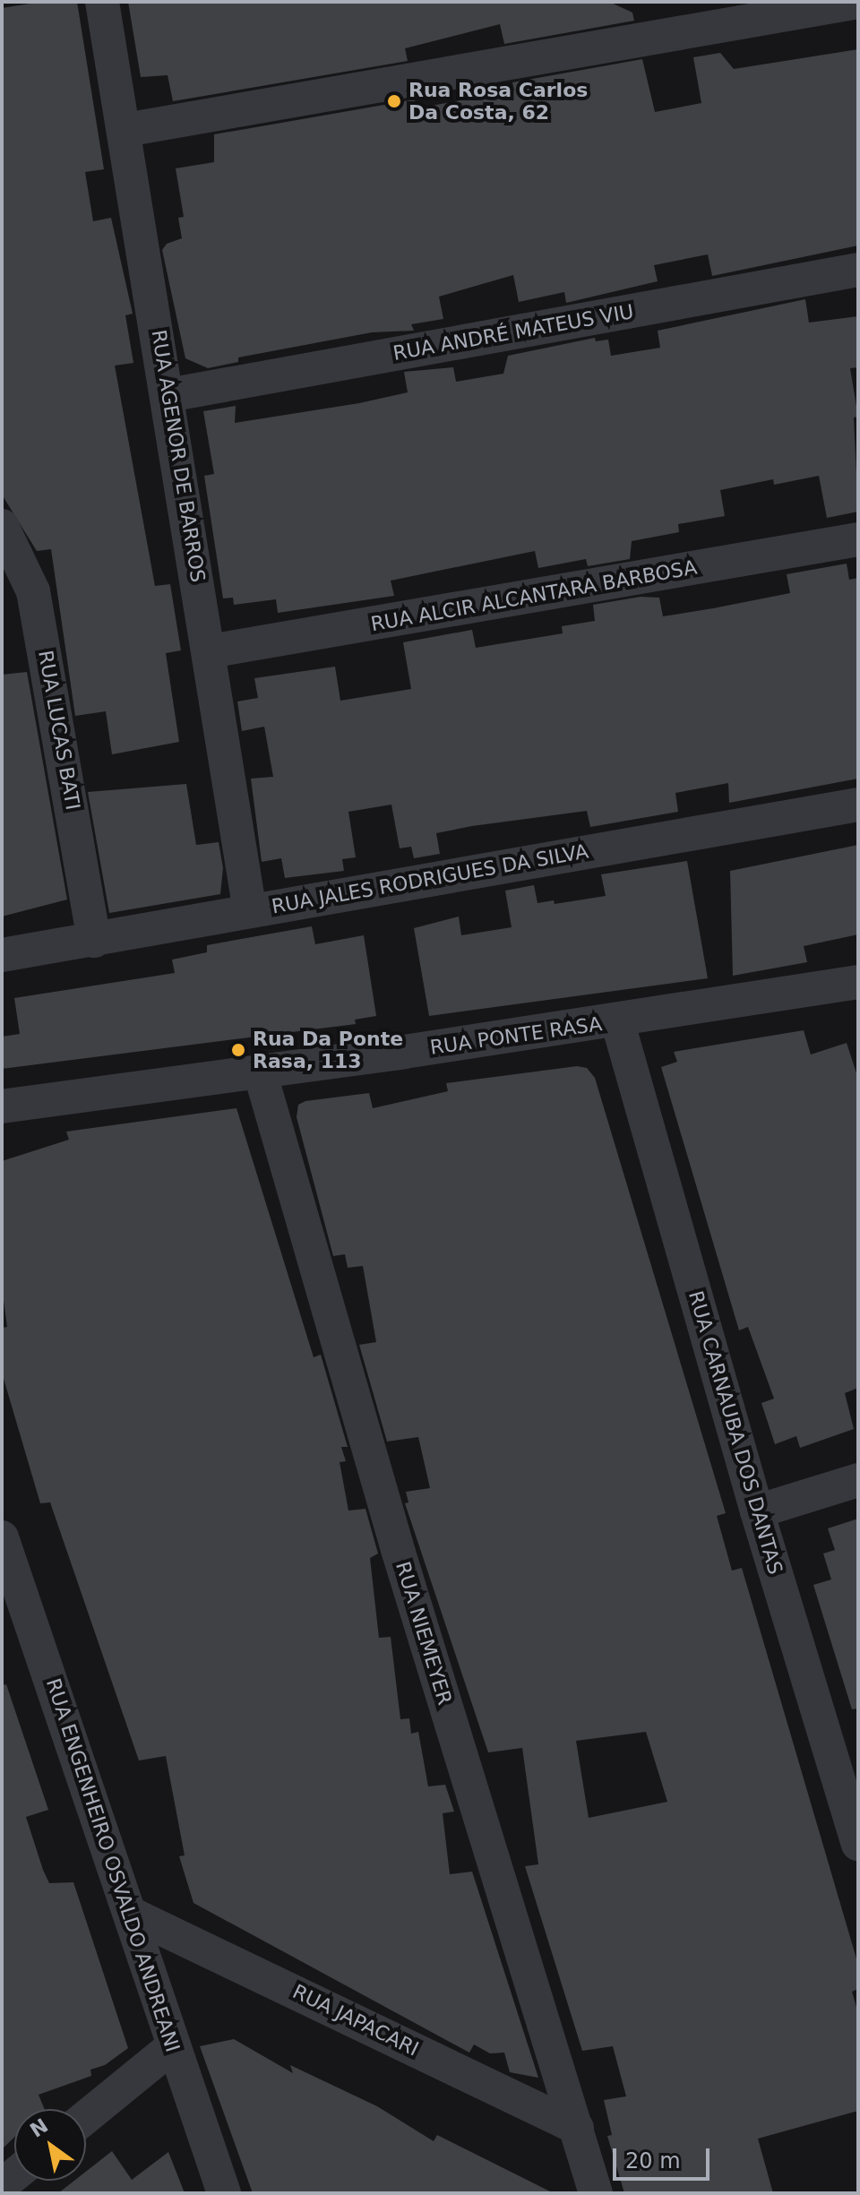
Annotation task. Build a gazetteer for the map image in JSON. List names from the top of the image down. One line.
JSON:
{"streets":{"street":["RUA ANDRÉ MATEUS VIU","RUA AGENOR DE BARROS","RUA ALCIR ALCANTARA BARBOSA","RUA LUCAS BATI","RUA JALES RODRIGUES DA SILVA","RUA PONTE RASA","RUA CARNAUBA DOS DANTAS","RUA NIEMEYER","RUA ENGENHEIRO OSVALDO ANDREANI","RUA JAPACARI"]},"crossings":[["RUA ANDRÉ MATEUS VIU","RUA AGENOR DE BARROS"],["RUA AGENOR DE BARROS","RUA ALCIR ALCANTARA BARBOSA"],["RUA AGENOR DE BARROS","RUA JALES RODRIGUES DA SILVA"],["RUA LUCAS BATI","RUA JALES RODRIGUES DA SILVA"],["RUA PONTE RASA","RUA CARNAUBA DOS DANTAS"],["RUA PONTE RASA","RUA NIEMEYER"],["RUA NIEMEYER","RUA JAPACARI"],["RUA ENGENHEIRO OSVALDO ANDREANI","RUA JAPACARI"]],"places":["Rua Rosa Carlos Da Costa, 62","Rua Da Ponte Rasa, 113"],"scale_bar":"20 m","north":"top left"}
